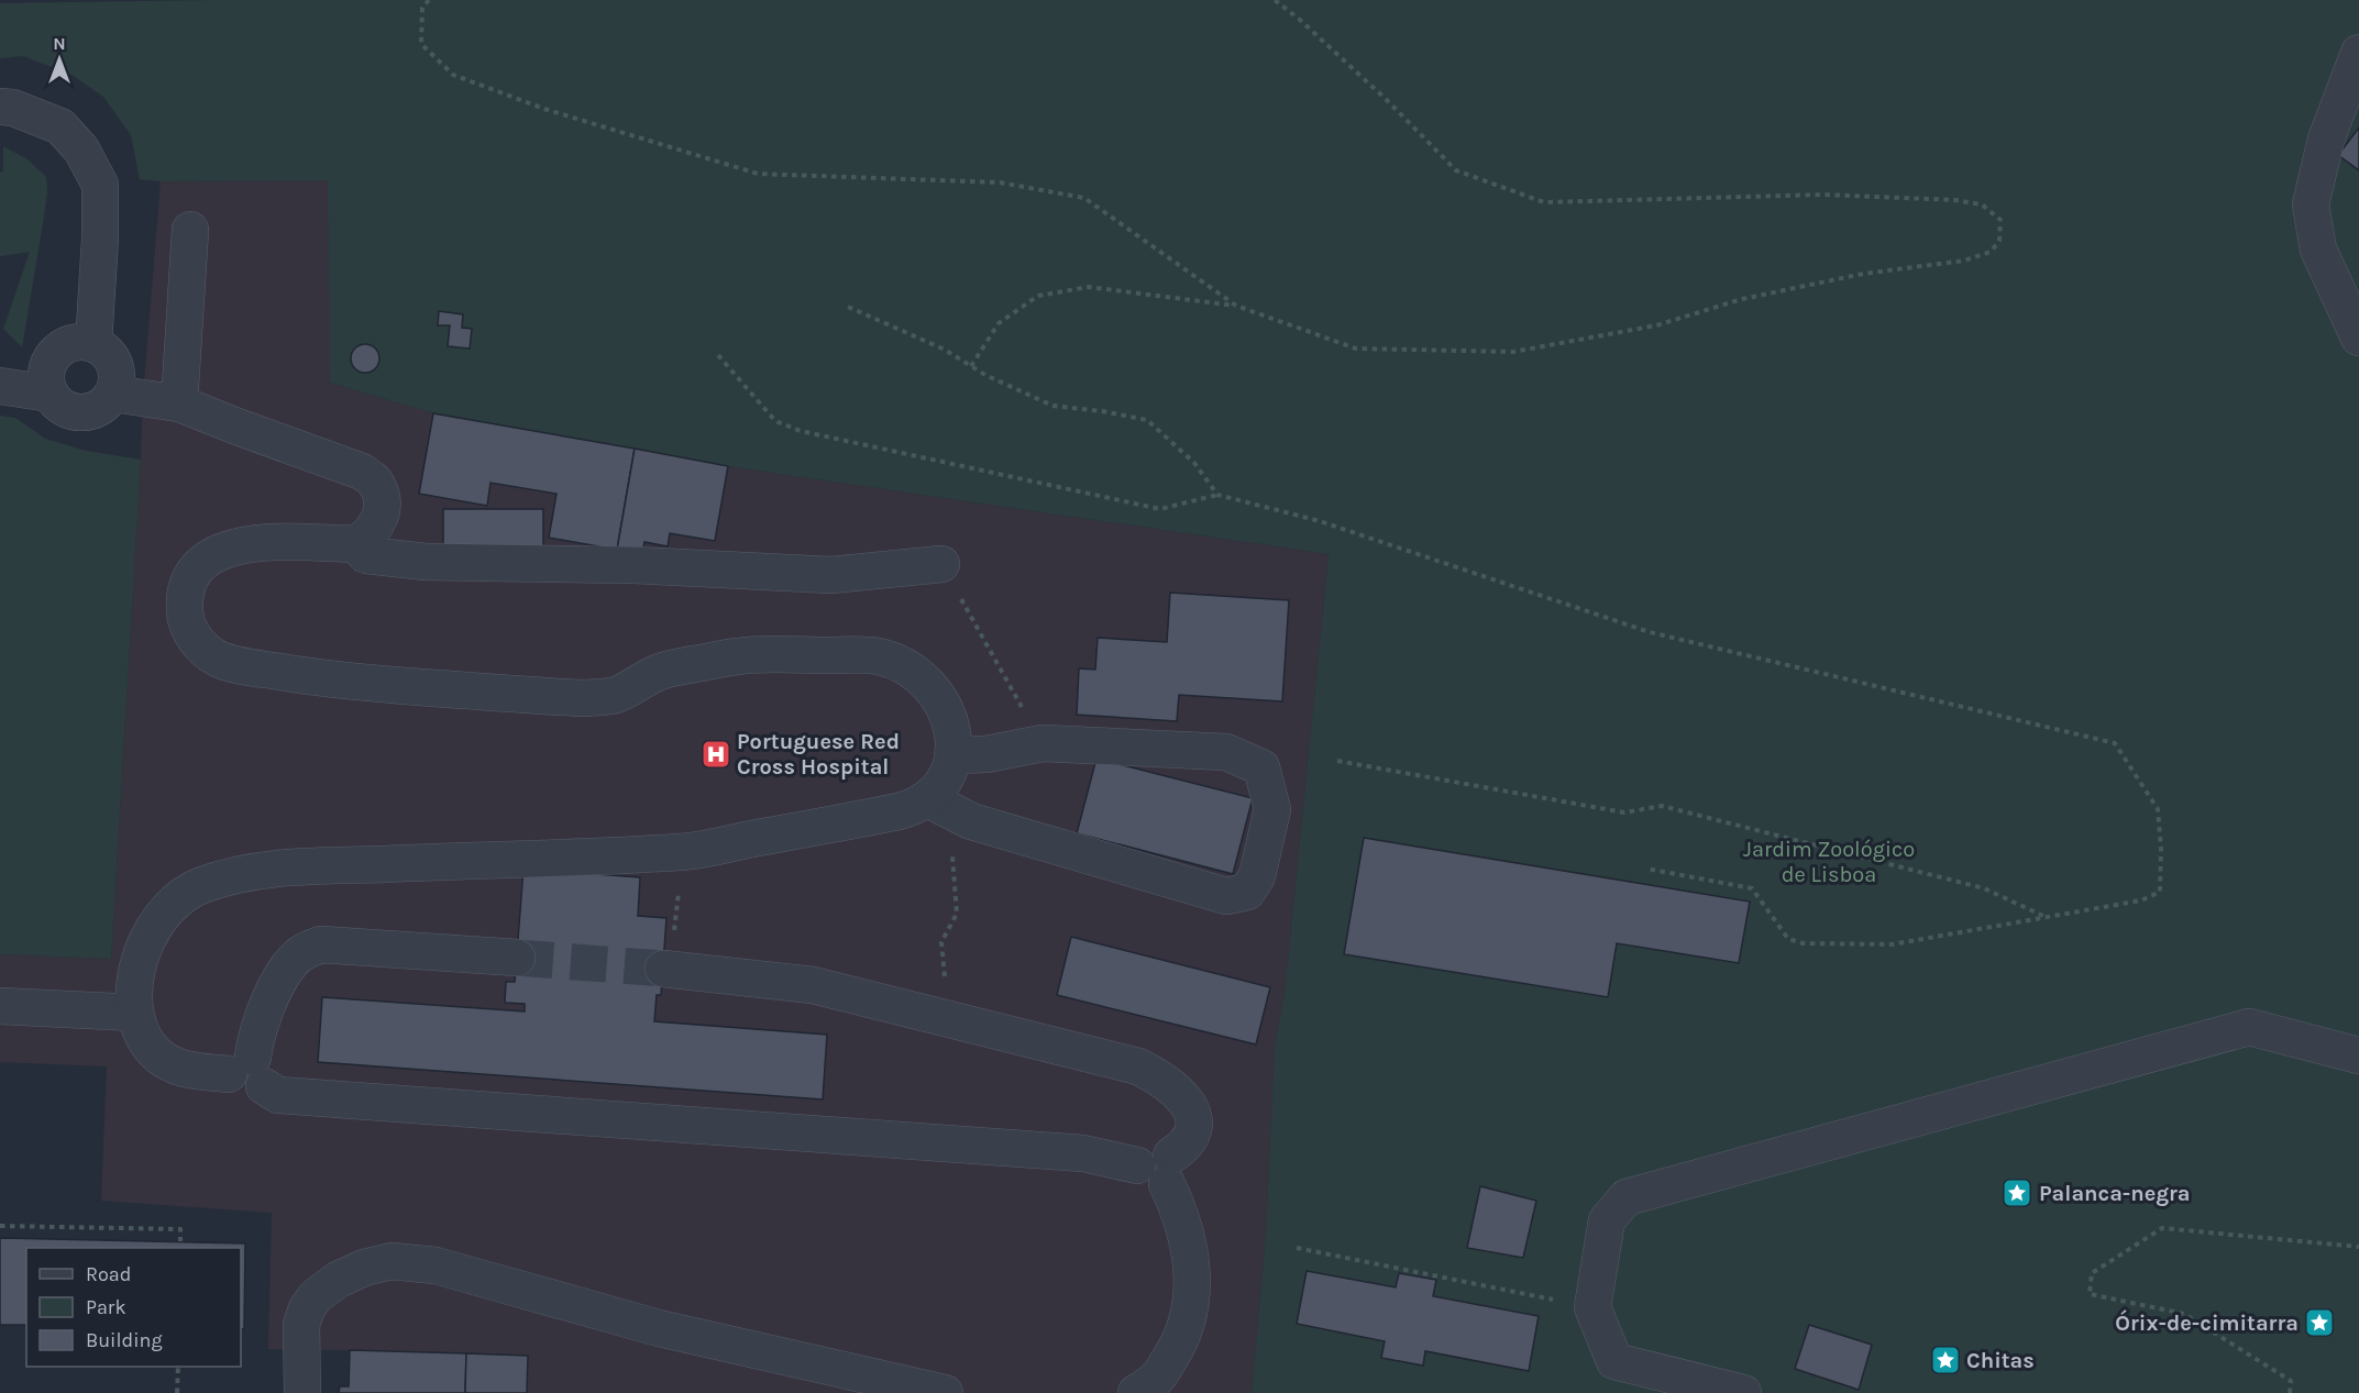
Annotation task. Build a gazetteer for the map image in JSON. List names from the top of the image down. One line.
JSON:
{"parks":["Jardim Zoológico de Lisboa"],"places":{"hospital":["Portuguese Red Cross Hospital"],"place":["Palanca-negra","Órix-de-cimitarra","Chitas"]},"legend":["Road","Park","Building"],"north":"top"}
